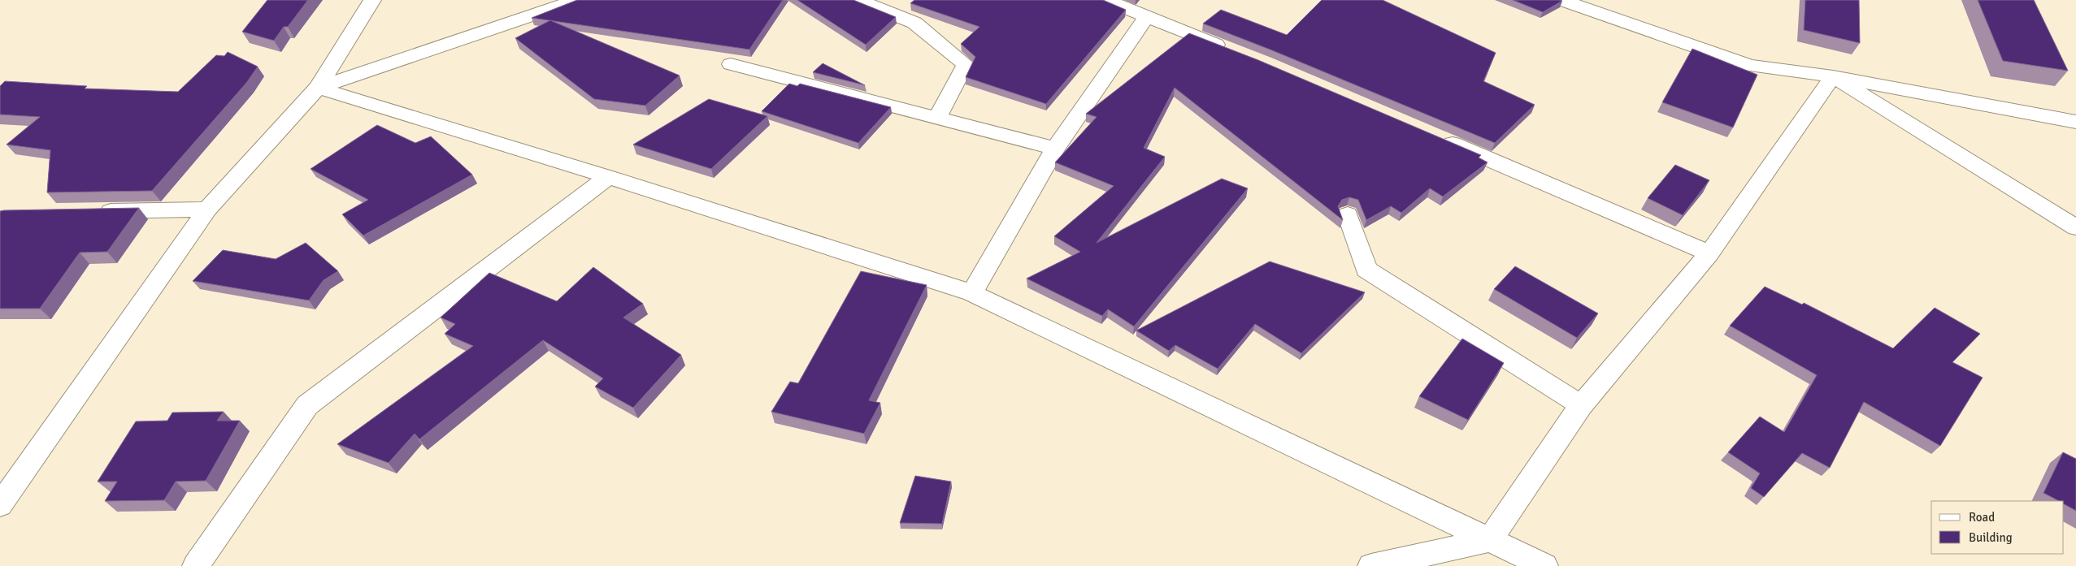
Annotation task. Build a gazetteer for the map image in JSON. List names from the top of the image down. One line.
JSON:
{"legend":["Road","Building"]}
